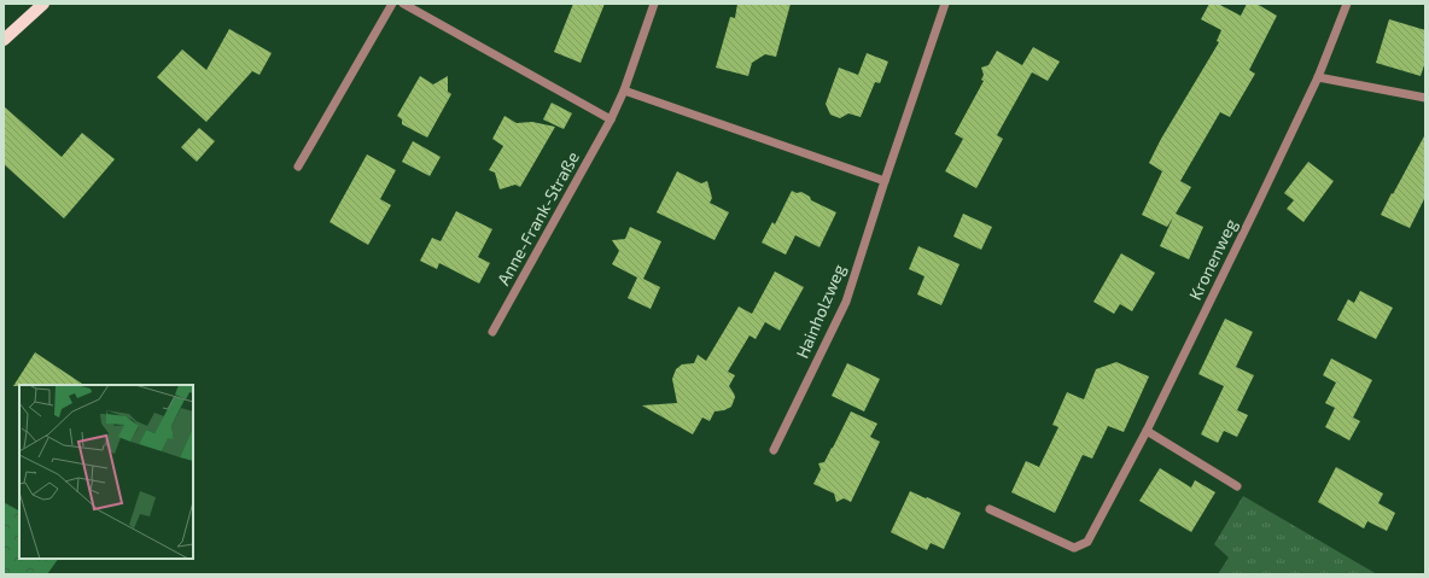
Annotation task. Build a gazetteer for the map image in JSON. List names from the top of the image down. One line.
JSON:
{"streets":{"street":["Anne-Frank-Straße","Kronenweg","Hainholzweg"]}}
